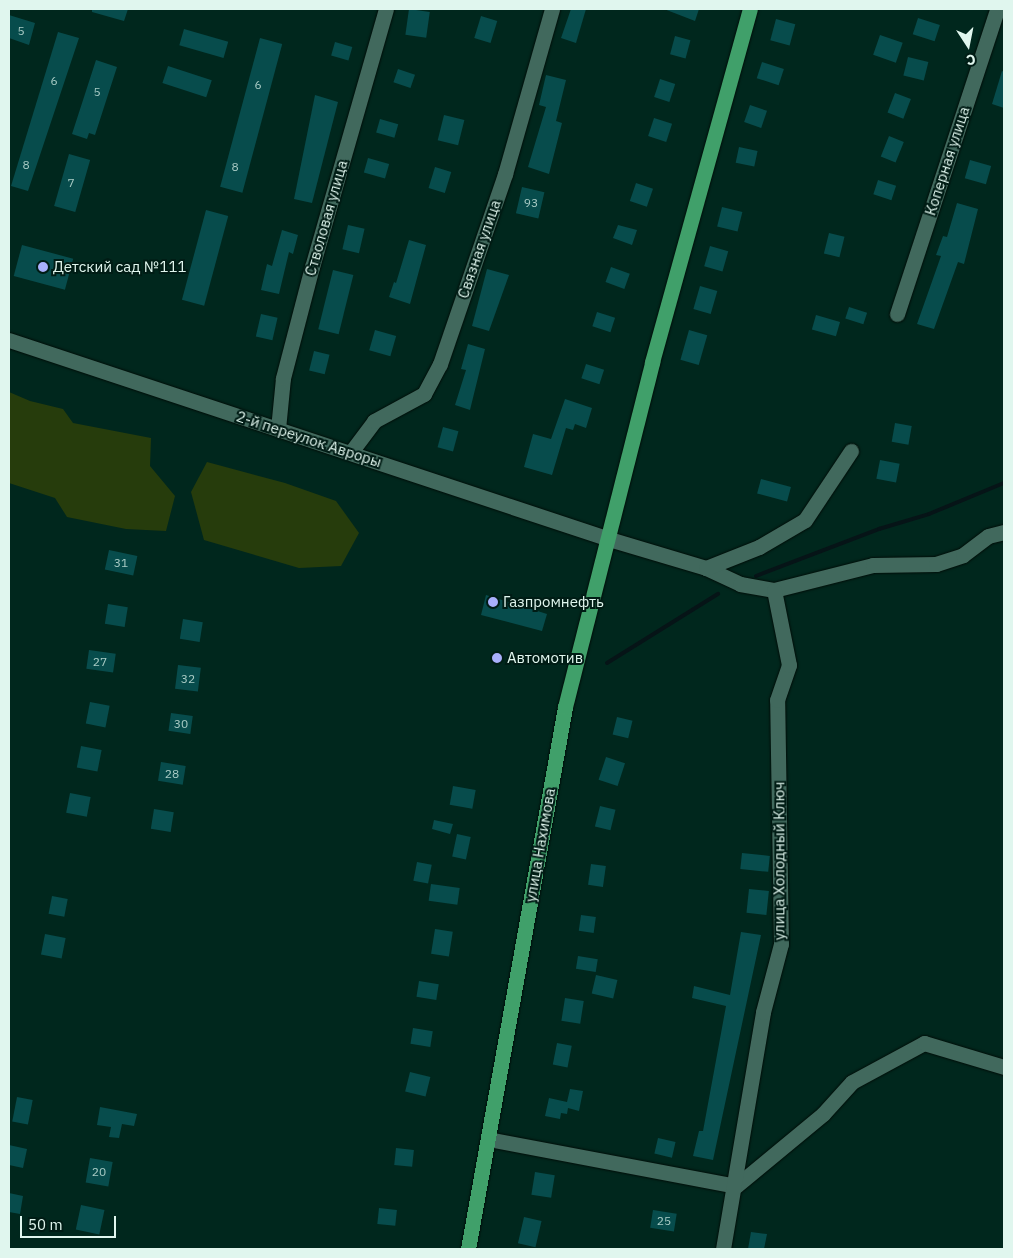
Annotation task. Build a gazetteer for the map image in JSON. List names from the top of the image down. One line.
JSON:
{"streets":{"main road":["улица Нахимова"],"street":["Коперная улица","Стволовая улица","Связная улица","2-й переулок Авроры","улица Холодный Ключ"]},"crossings":[["Стволовая улица","2-й переулок Авроры"],["Связная улица","2-й переулок Авроры"],["2-й переулок Авроры","улица Нахимова"],["2-й переулок Авроры","улица Холодный Ключ"]],"places":["Детский сад №111","Газпромнефть","Автомотив"],"house_numbers":["5","6","6","5","8","8","7","93","31","27","32","30","28","20","25"],"scale_bar":"50 m","north":"bottom"}
